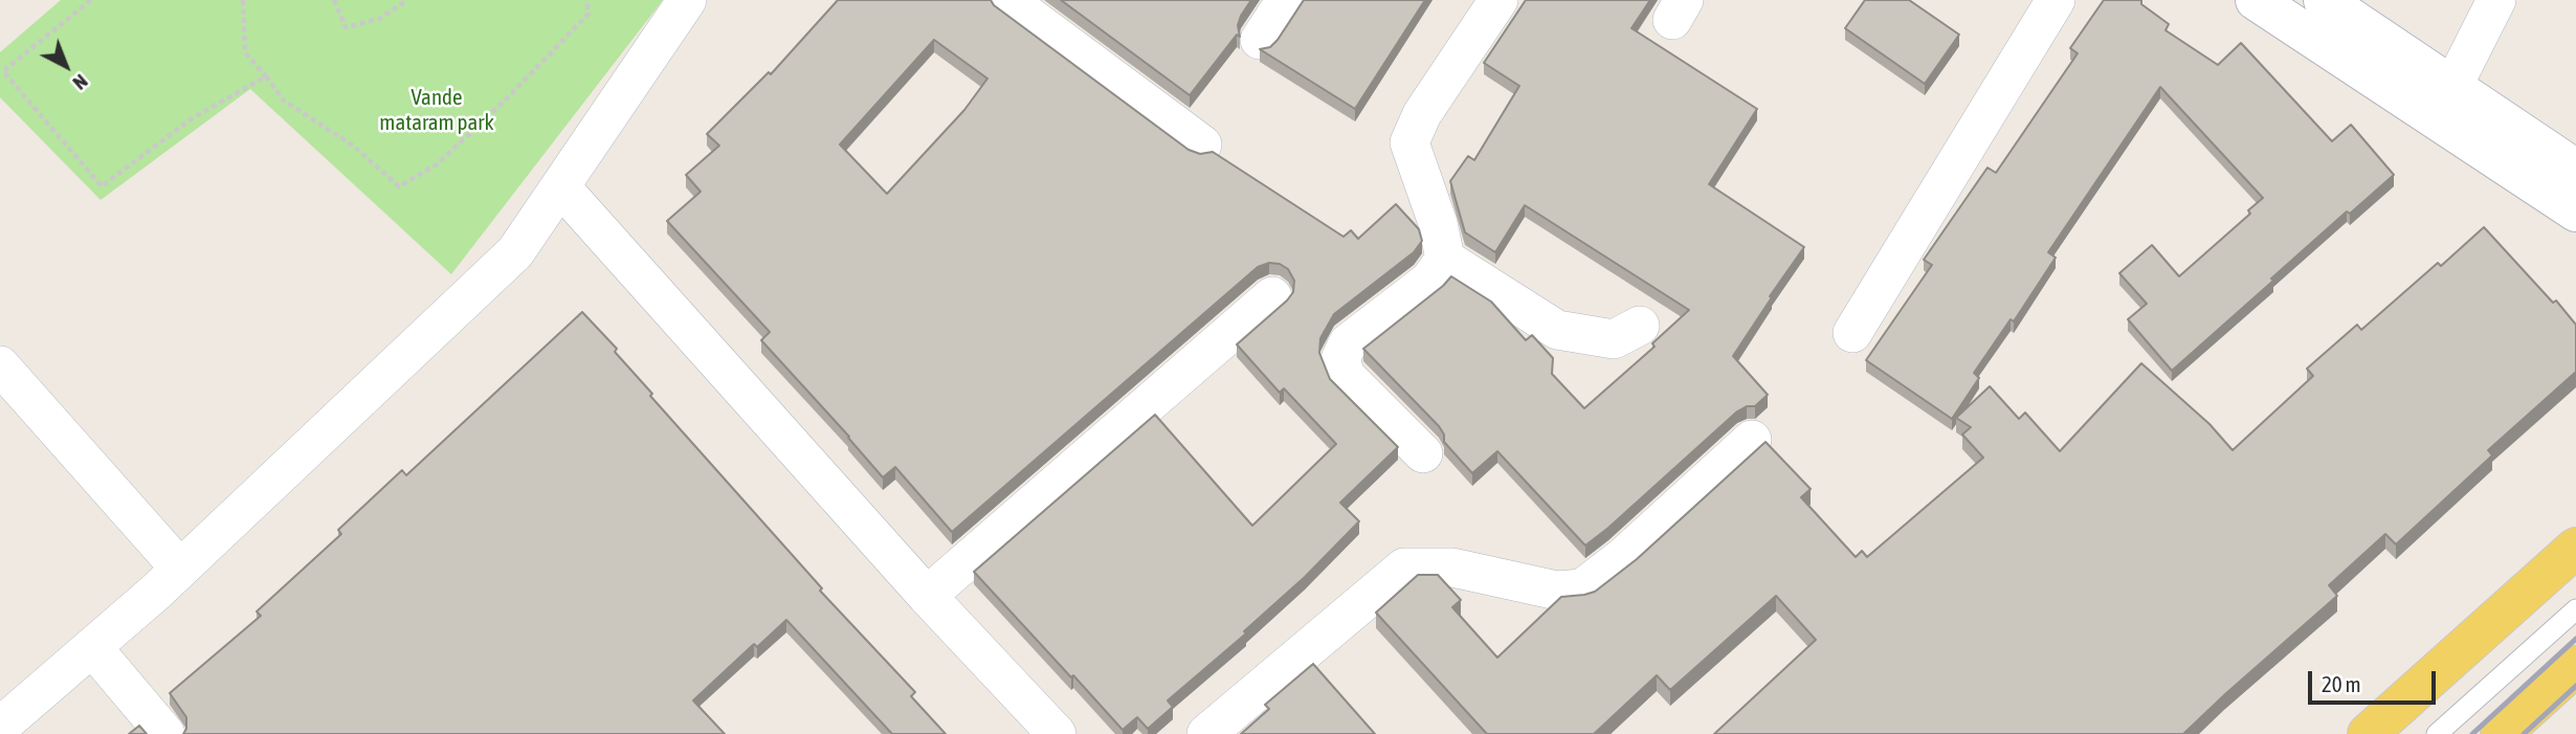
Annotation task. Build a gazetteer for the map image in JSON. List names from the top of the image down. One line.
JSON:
{"parks":["Vande mataram park"],"scale_bar":"20 m","north":"bottom right"}
